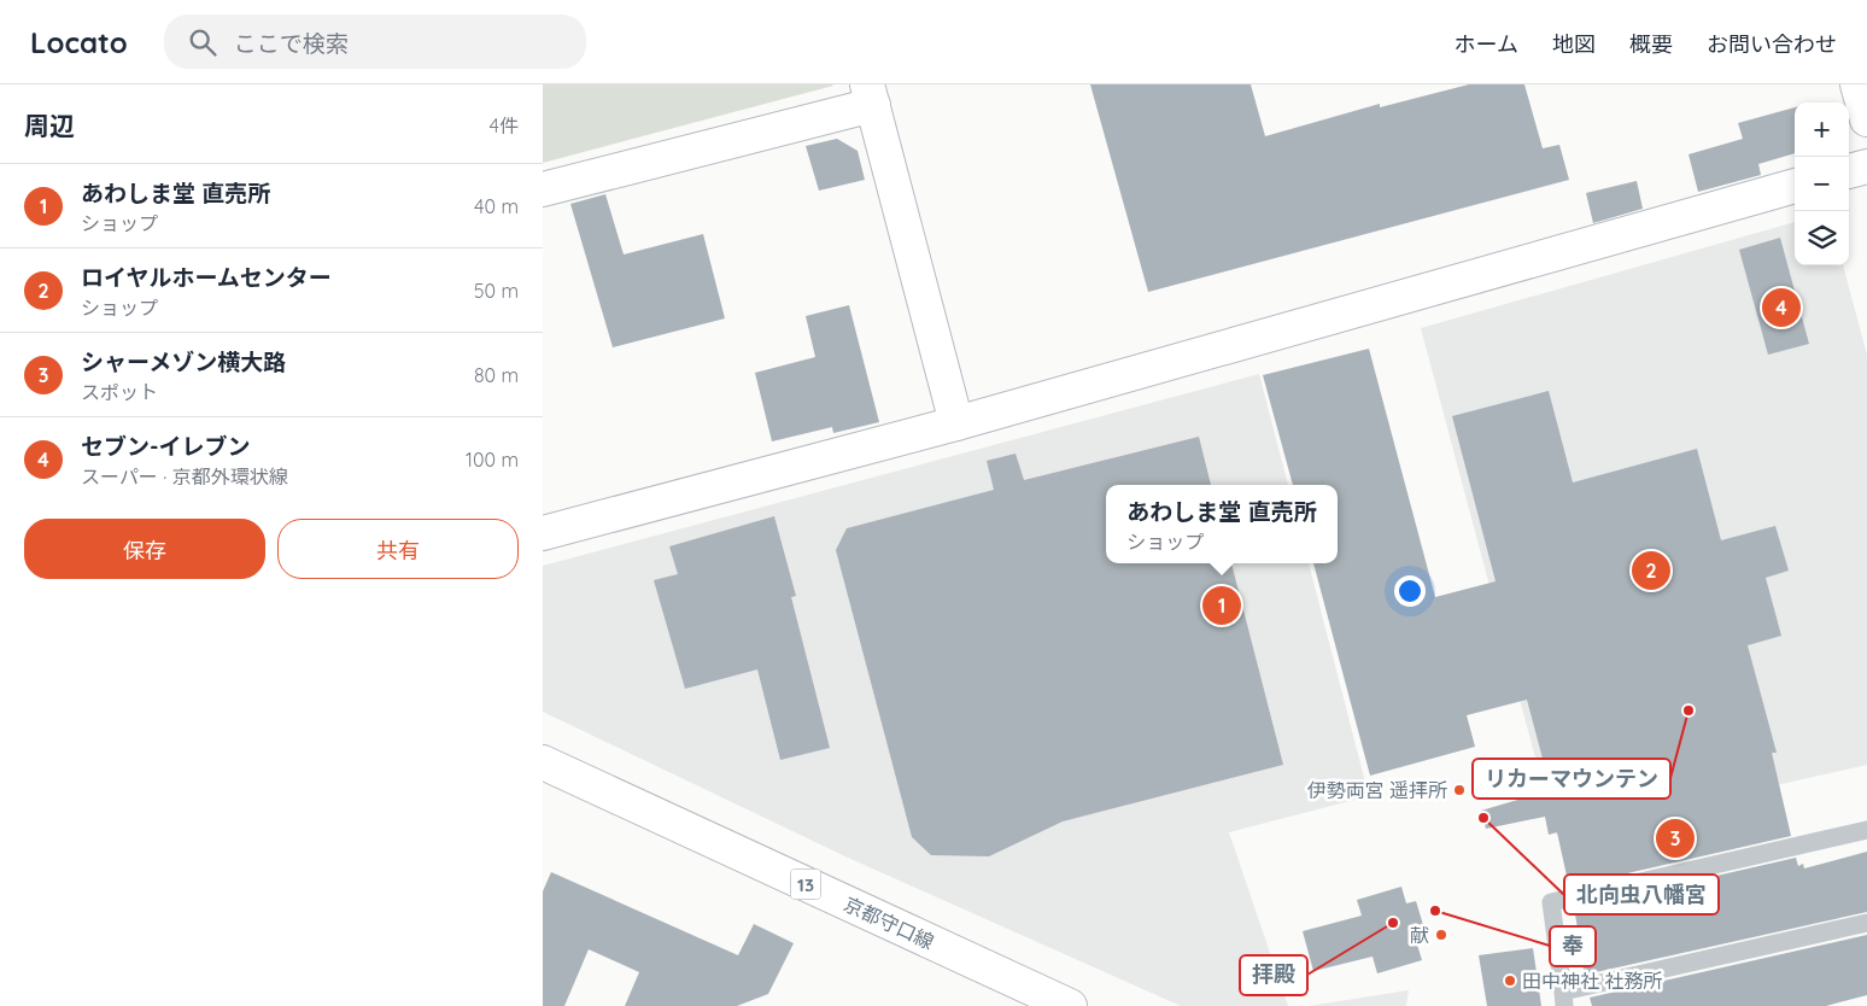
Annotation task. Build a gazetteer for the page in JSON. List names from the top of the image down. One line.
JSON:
{"streets":{"street":["13","京都守口線"]},"places":["リカーマウンテン","伊勢両宮 遥拝所","北向虫八幡宮","奉","拝殿","献","田中神社 社務所"],"page":{"header":"Locato","search":"ここで検索","nav":["ホーム","地図","概要","お問い合わせ"],"heading":["周辺","4件"],"map_buttons":["+","−"],"list":[{"mark":"1","name":"あわしま堂 直売所","note":"ショップ","value":"40 m"},{"mark":"2","name":"ロイヤルホームセンター","note":"ショップ","value":"50 m"},{"mark":"3","name":"シャーメゾン横大路","note":"スポット","value":"80 m"},{"mark":"4","name":"セブン-イレブン","note":"スーパー · 京都外環状線","value":"100 m"}],"pins":["4","2","1","3"],"popup":["あわしま堂 直売所","ショップ"],"buttons":["保存","共有"]}}
